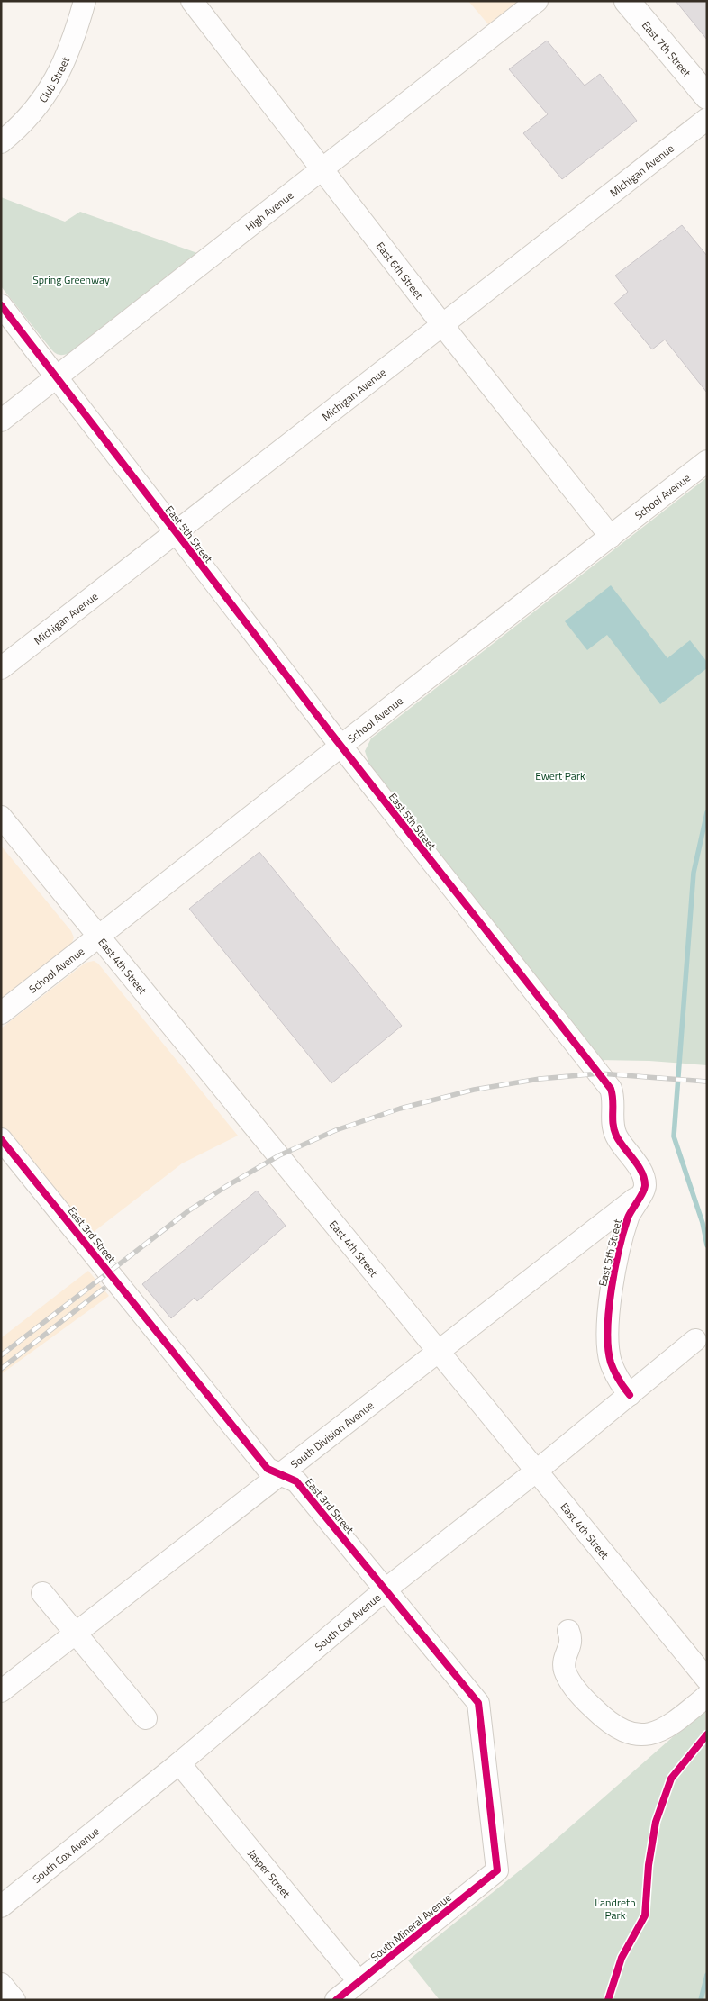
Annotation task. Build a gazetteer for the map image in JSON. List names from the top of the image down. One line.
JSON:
{"streets":{"main road":["East 7th Street"],"street":["Club Street","Michigan Avenue","High Avenue","East 6th Street","School Avenue","East 5th Street","East 4th Street","East 3rd Street","South Division Avenue","South Cox Avenue","Jasper Street","South Mineral Avenue"]},"crossings":[["Michigan Avenue","East 6th Street"],["Michigan Avenue","East 5th Street"],["High Avenue","East 6th Street"],["High Avenue","East 5th Street"],["East 6th Street","School Avenue"],["School Avenue","East 5th Street"],["School Avenue","East 4th Street"],["East 5th Street","South Division Avenue"],["East 5th Street","South Cox Avenue"],["East 4th Street","South Division Avenue"],["East 4th Street","South Cox Avenue"],["East 3rd Street","South Division Avenue"],["East 3rd Street","South Cox Avenue"],["East 3rd Street","South Mineral Avenue"],["South Cox Avenue","Jasper Street"],["Jasper Street","South Mineral Avenue"]],"parks":["Spring Greenway","Ewert Park","Landreth Park"]}
